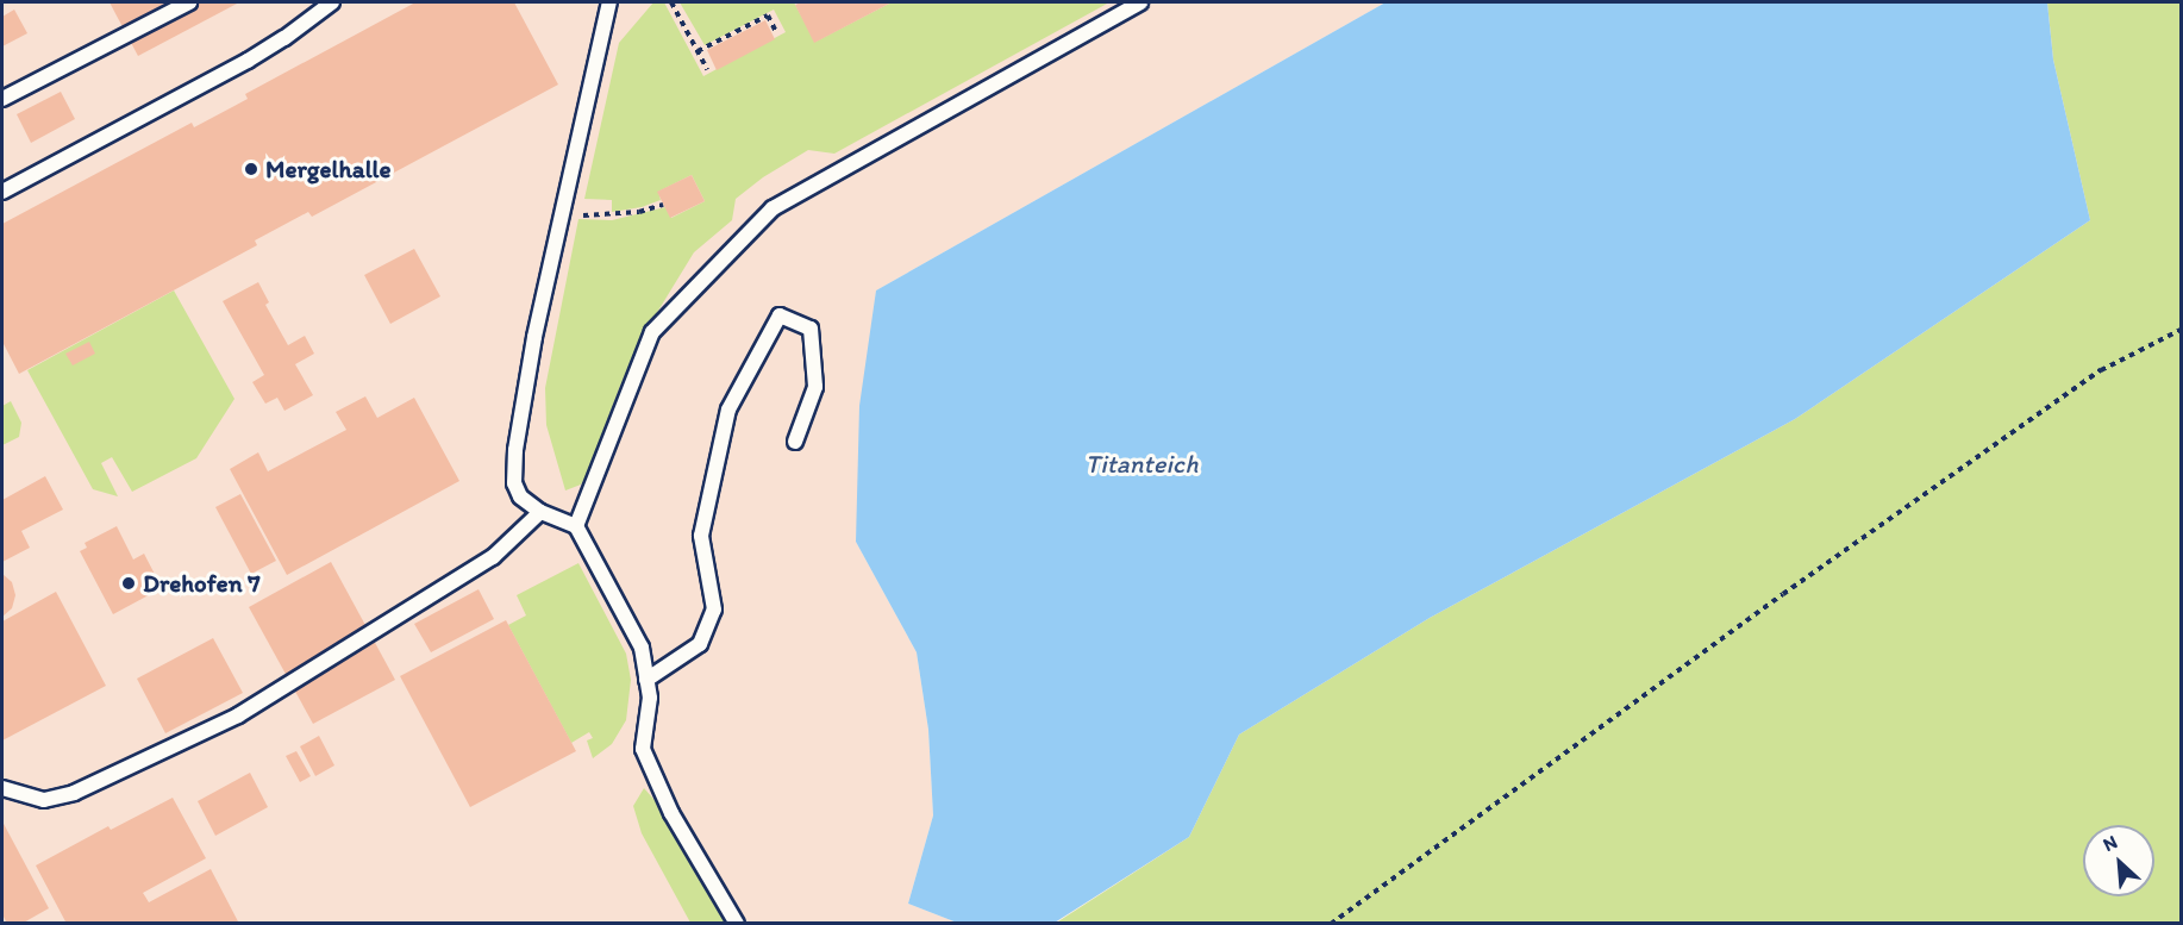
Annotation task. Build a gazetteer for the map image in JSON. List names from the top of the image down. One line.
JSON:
{"water":["Titanteich"],"places":["Mergelhalle","Drehofen 7"],"north":"top left"}
